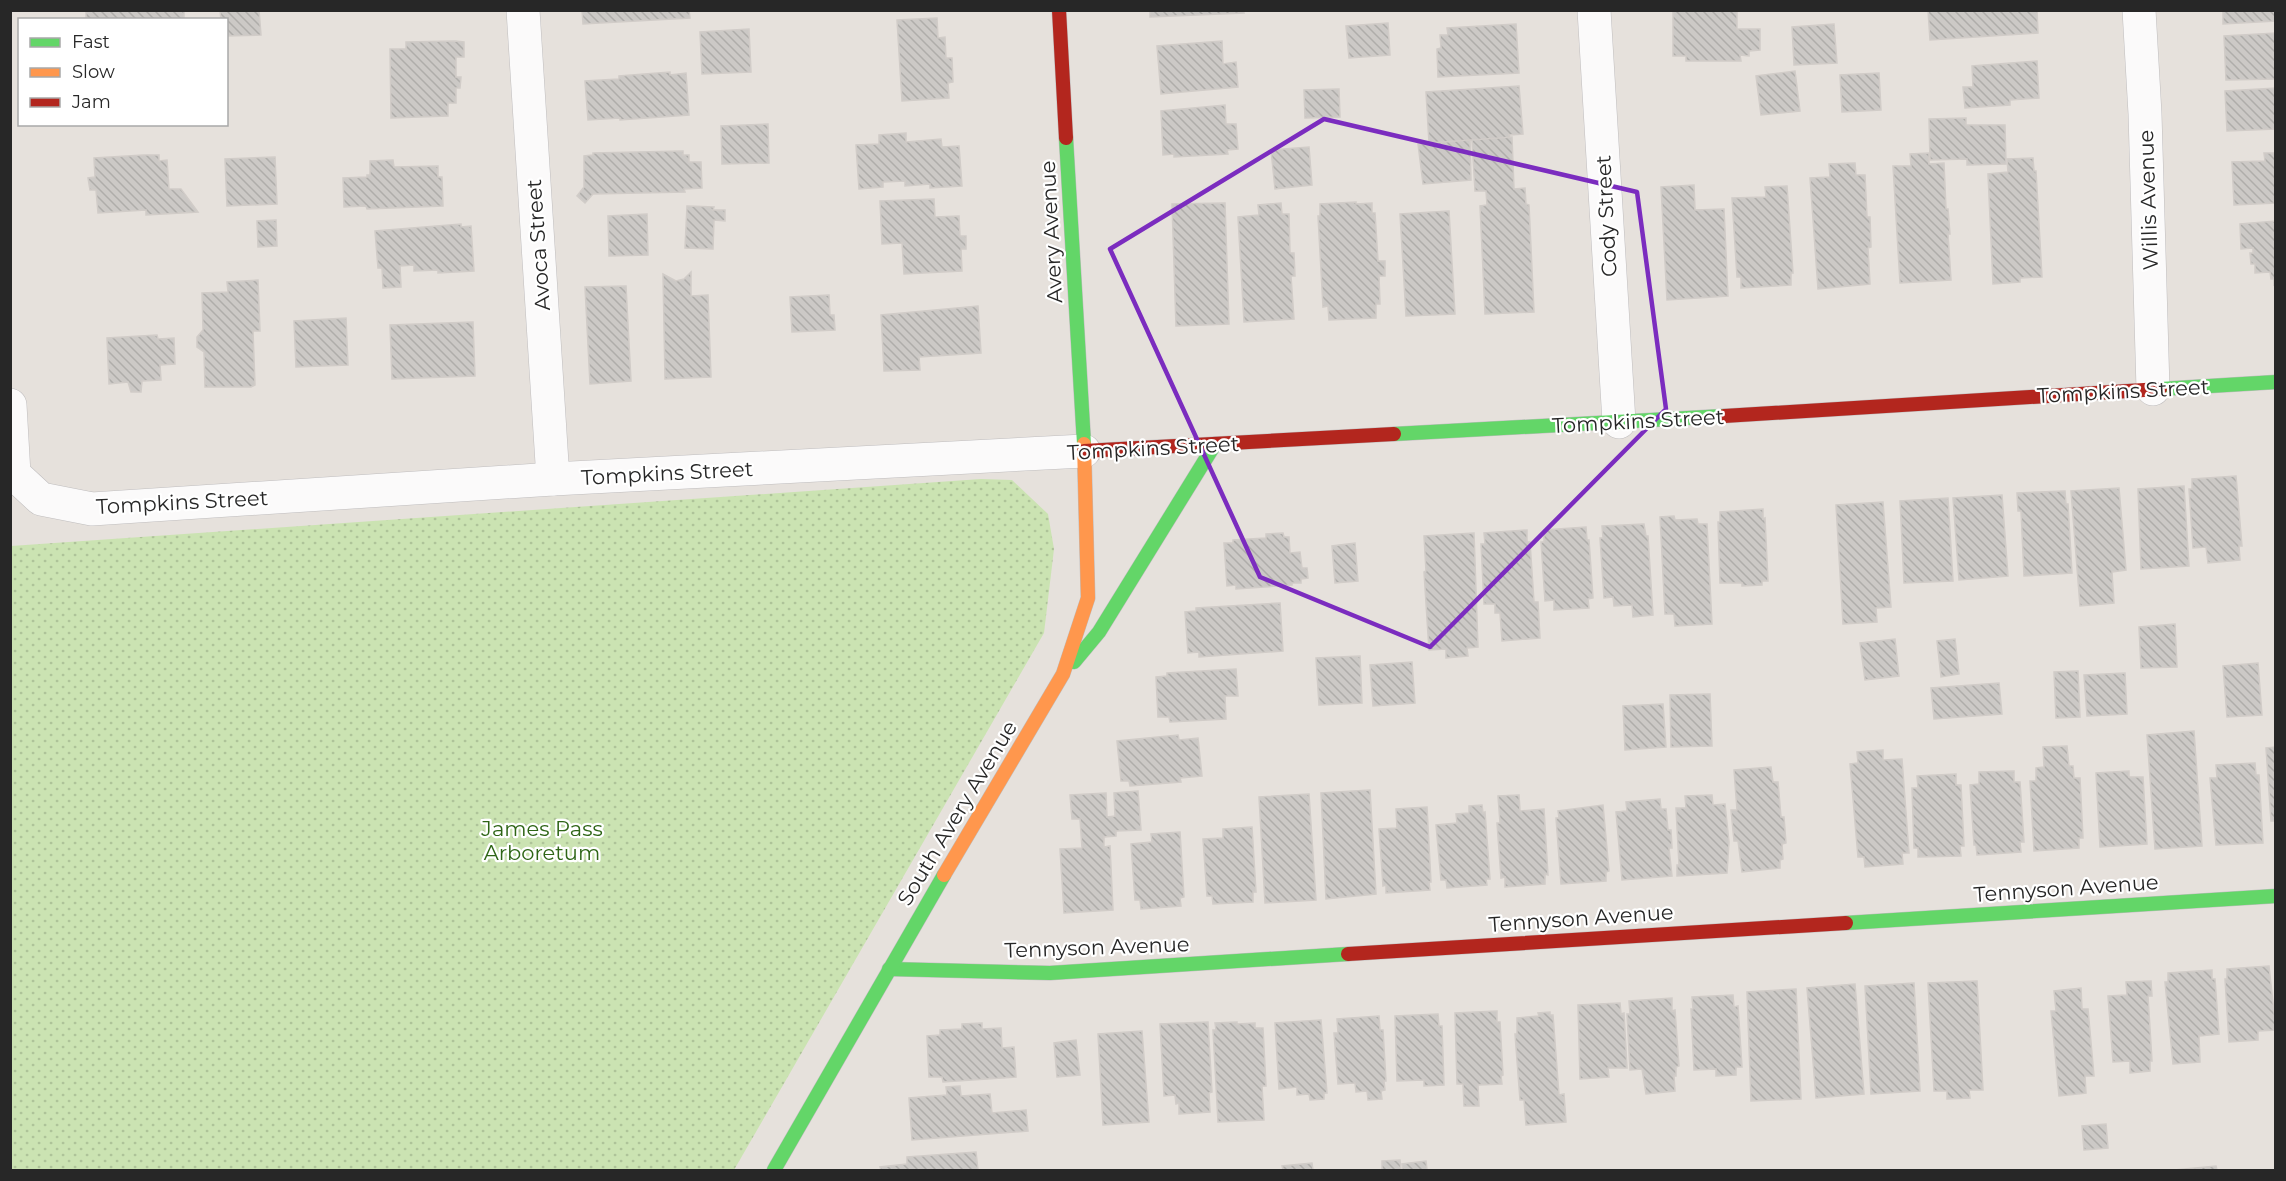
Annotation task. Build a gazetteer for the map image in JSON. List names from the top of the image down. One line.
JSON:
{"streets":{"street":["Willis Avenue","Cody Street","Avery Avenue","Avoca Street","Tompkins Street","South Avery Avenue","Tennyson Avenue"]},"crossings":[["Willis Avenue","Tompkins Street"],["Cody Street","Tompkins Street"],["Avery Avenue","Tompkins Street"],["Avery Avenue","South Avery Avenue"],["Avoca Street","Tompkins Street"],["Tompkins Street","South Avery Avenue"],["South Avery Avenue","Tennyson Avenue"]],"parks":["James Pass Arboretum"],"legend":["Fast","Slow","Jam"]}
